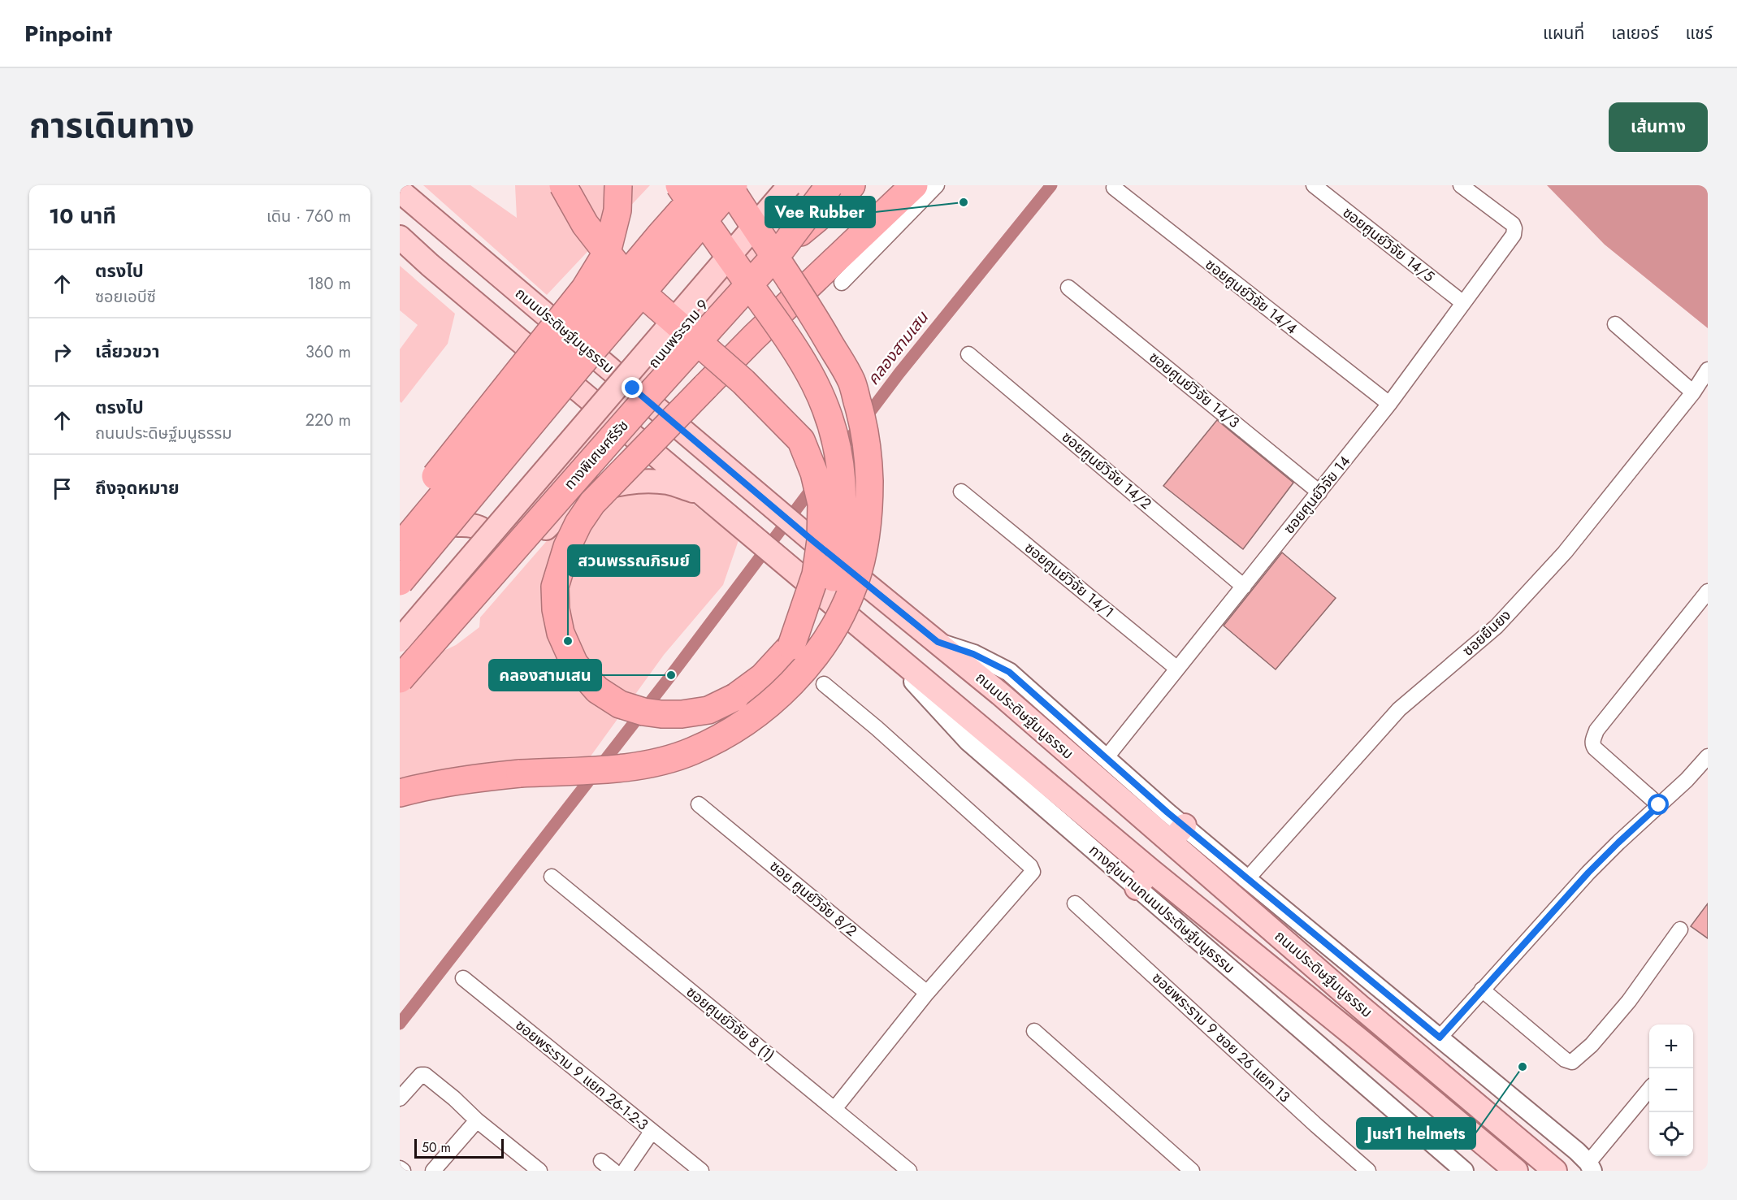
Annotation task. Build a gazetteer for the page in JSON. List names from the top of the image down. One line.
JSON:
{"streets":{"highway":["ทางพิเศษศรีรัช"],"main road":["ถนนประดิษฐ์มนูธรรม","ถนนพระราม 9"],"street":["ซอยศูนย์วิจัย 14/5","ซอยศูนย์วิจัย 14/4","ซอยศูนย์วิจัย 14/3","ซอยศูนย์วิจัย 14/2","ซอยศูนย์วิจัย 14","ซอยศูนย์วิจัย 14/1","ซอยยืนยง","ซอย ศูนย์วิจัย 8/2","ทางคู่ขนานถนนประดิษฐ์มนูธรรม","ซอยศูนย์วิจัย 8 (1)","ซอยพระราม 9 ซอย 26 แยก 13","ซอยพระราม 9 แยก 26-1-2-3"]},"crossings":[["ซอยศูนย์วิจัย 14/5","ซอยศูนย์วิจัย 14"],["ซอยศูนย์วิจัย 14/4","ซอยศูนย์วิจัย 14"],["ถนนประดิษฐ์มนูธรรม","ถนนพระราม 9"],["ถนนประดิษฐ์มนูธรรม","ทางคู่ขนานถนนประดิษฐ์มนูธรรม"],["ซอยศูนย์วิจัย 14/3","ซอยศูนย์วิจัย 14"],["ซอยศูนย์วิจัย 14/2","ซอยศูนย์วิจัย 14"],["ซอยศูนย์วิจัย 14","ซอยศูนย์วิจัย 14/1"]],"water":["คลองสามเสน"],"places":["Vee Rubber","สวนพรรณภิรมย์","คลองสามเสน","Just1 helmets"],"scale_bar":"50 m","page":{"header":"Pinpoint","nav":["แผนที่","เลเยอร์","แชร์"],"title":"การเดินทาง","buttons":"เส้นทาง","heading":["10 นาที","เดิน · 760 m"],"list":[["ตรงไป","ซอยเอบีซี","180 m"],["เลี้ยวขวา","360 m"],["ตรงไป","ถนนประดิษฐ์มนูธรรม","220 m"],"ถึงจุดหมาย"],"map_buttons":["+","−"],"scale":"50 m"}}
